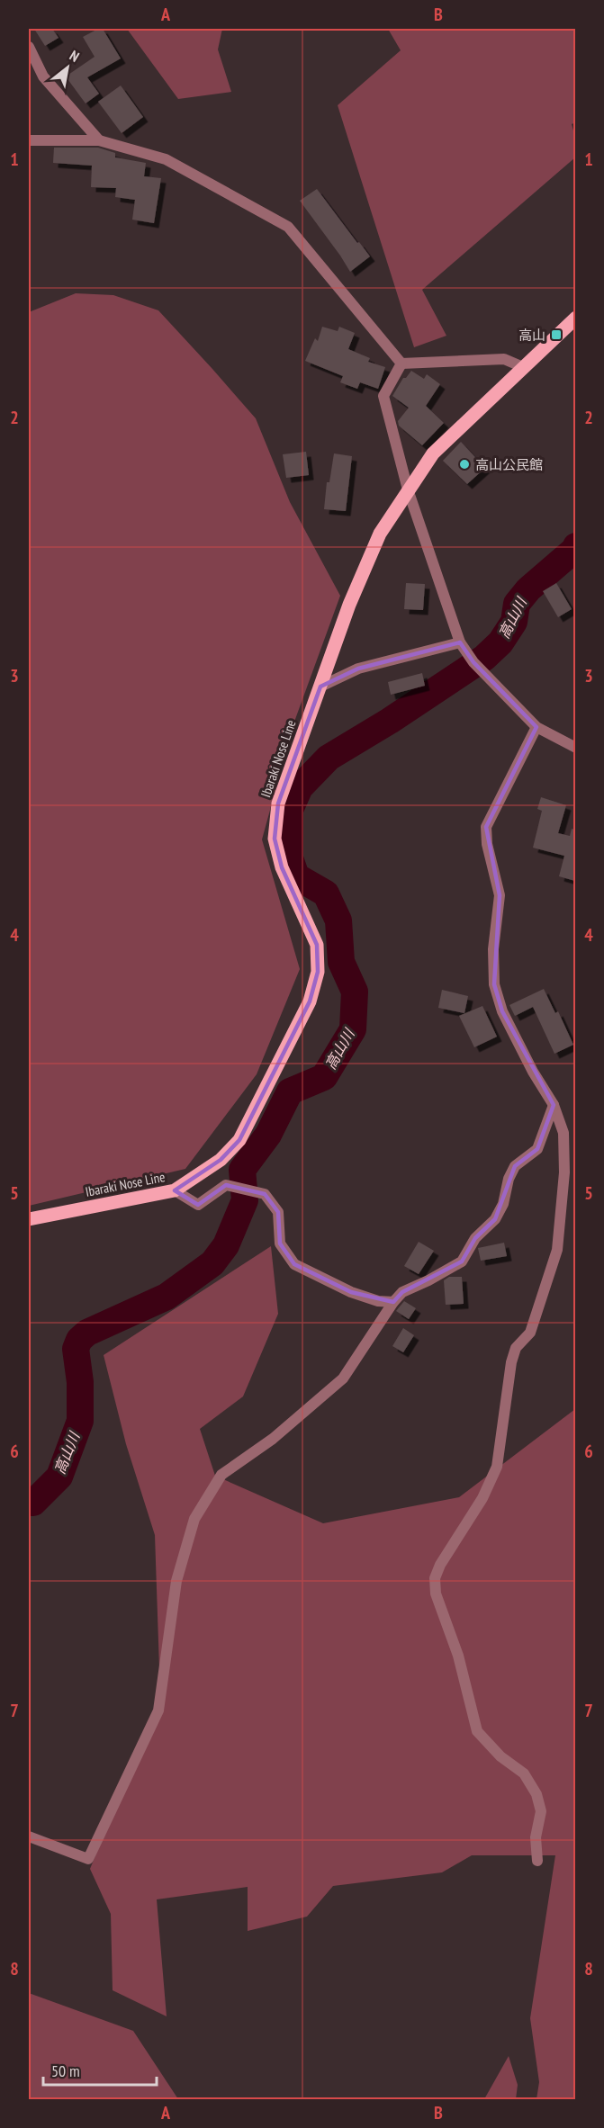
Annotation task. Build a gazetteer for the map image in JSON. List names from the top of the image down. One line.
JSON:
{"streets":{"main road":["Ibaraki Nose Line"]},"water":["高山川"],"places":{"transit":["高山"],"other":["高山公民館"]},"scale_bar":"50 m","north":"top right","grid":{"columns":["A","B"],"rows":["1","2","3","4","5","6","7","8"]}}
